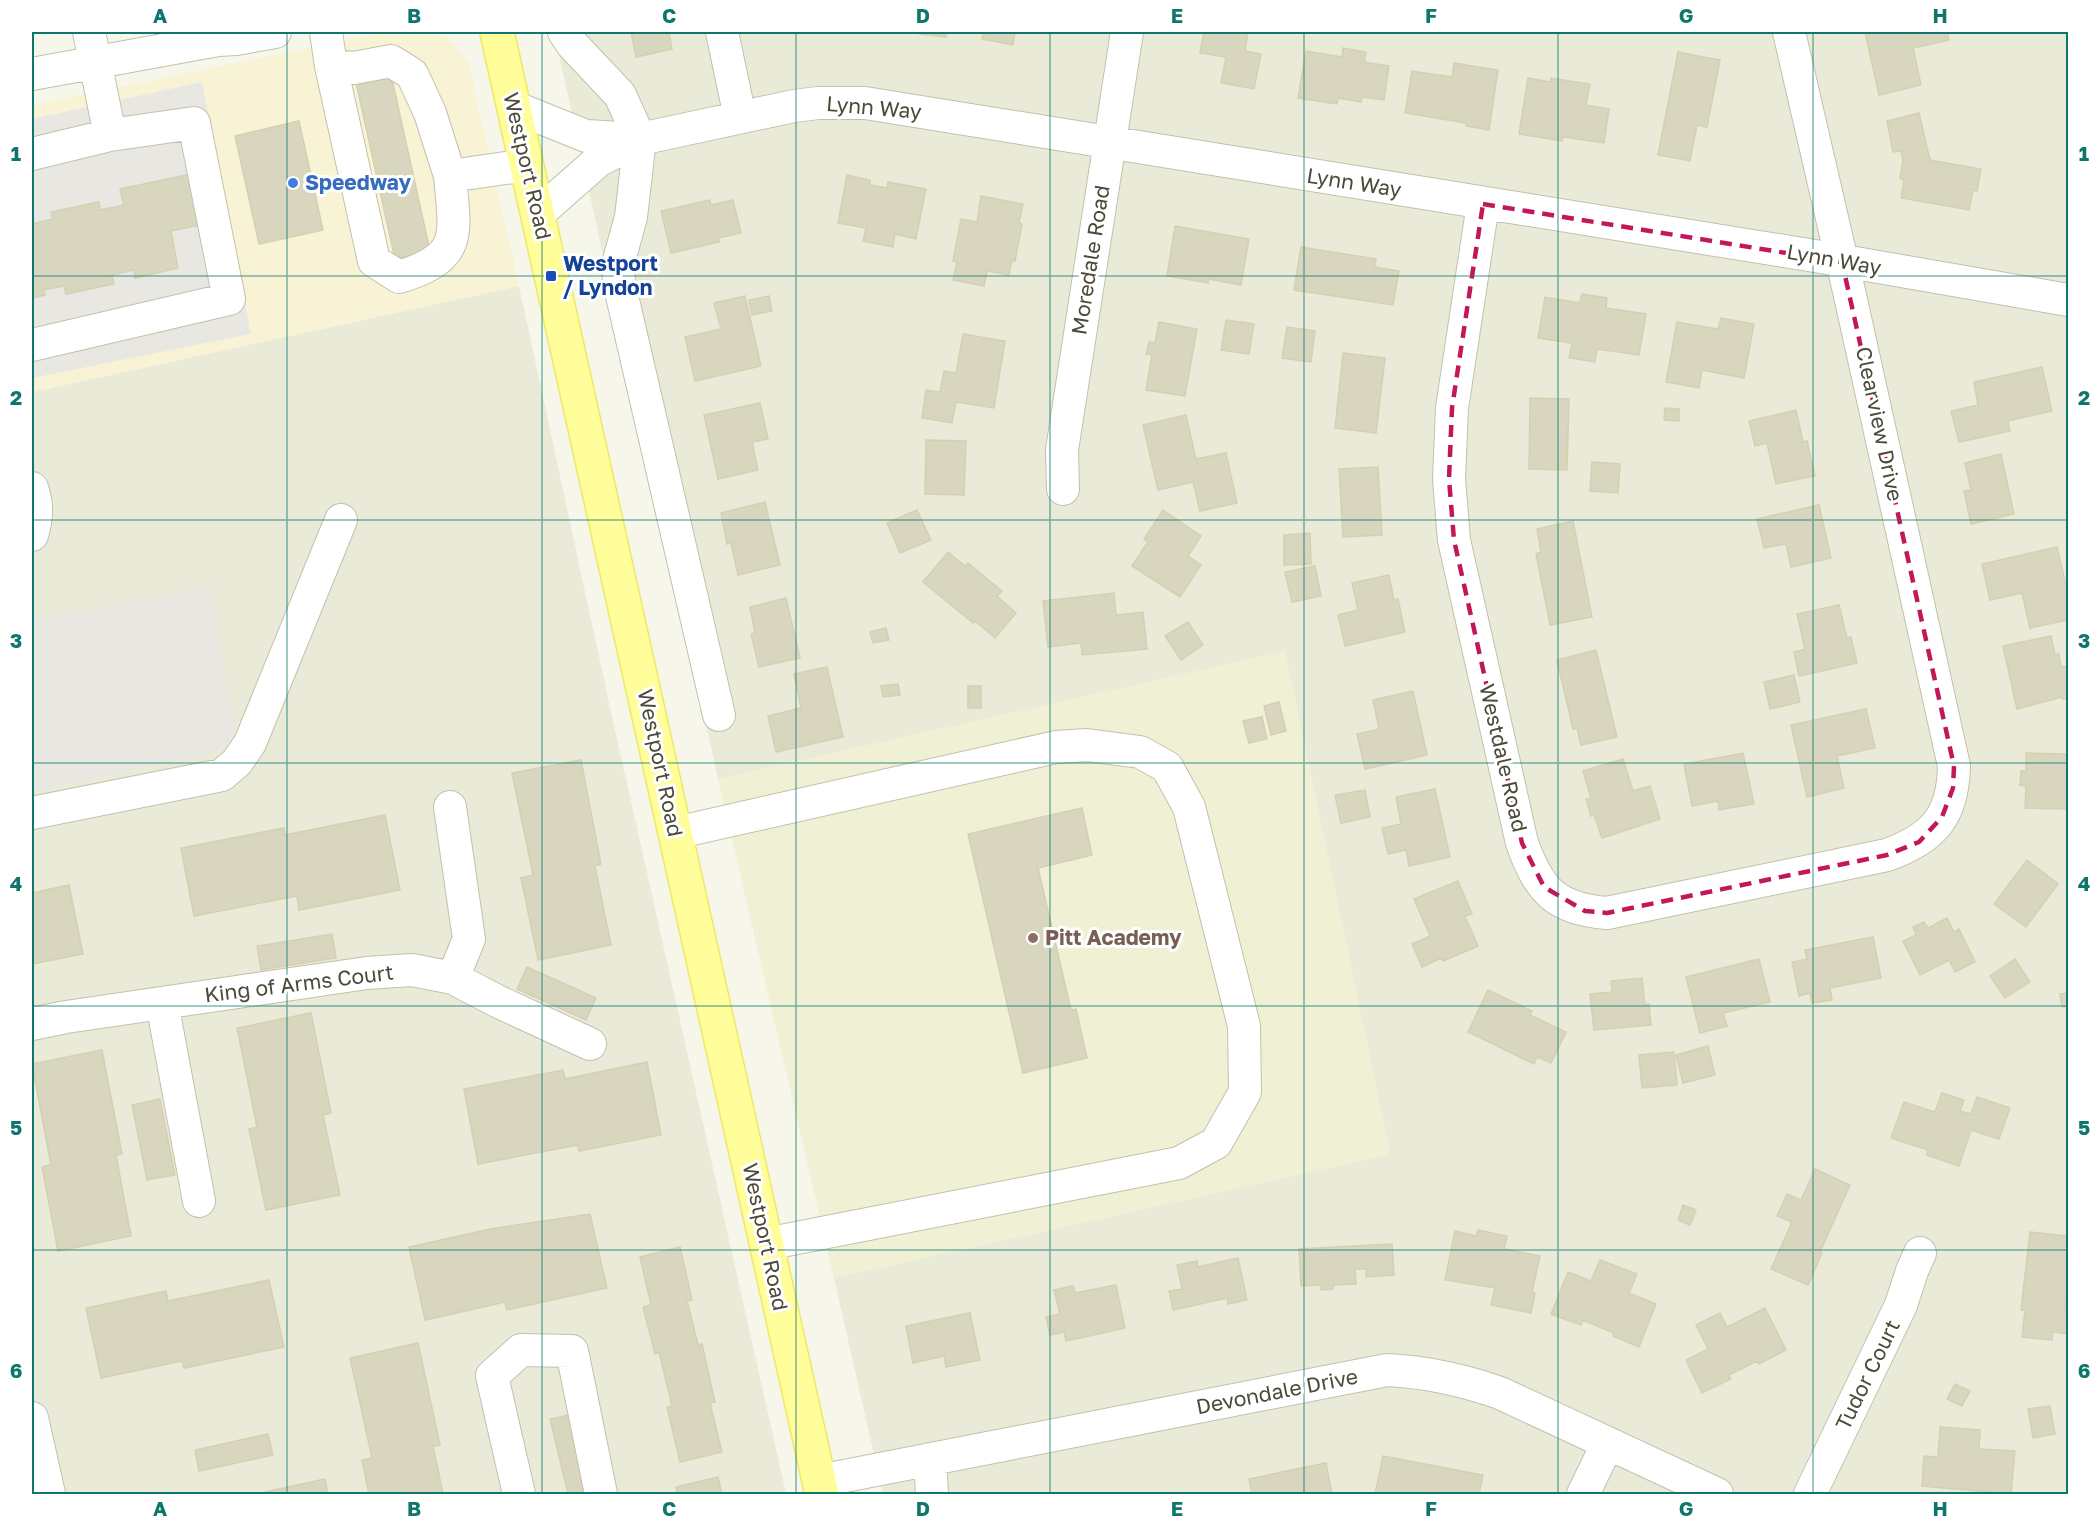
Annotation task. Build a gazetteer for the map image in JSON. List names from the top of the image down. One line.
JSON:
{"streets":{"main road":["Westport Road"],"street":["Lynn Way","Moredale Road","Clearview Drive","Westdale Road","King of Arms Court","Tudor Court","Devondale Drive"]},"crossings":[["Lynn Way","Westport Road"],["Lynn Way","Moredale Road"],["Lynn Way","Clearview Drive"],["Lynn Way","Westdale Road"],["Westport Road","Devondale Drive"],["Clearview Drive","Westdale Road"]],"places":{"other":["Speedway","Pitt Academy"],"transit":["Westport / Lyndon"]},"grid":{"columns":["A","B","C","D","E","F","G","H"],"rows":["1","2","3","4","5","6"]}}
